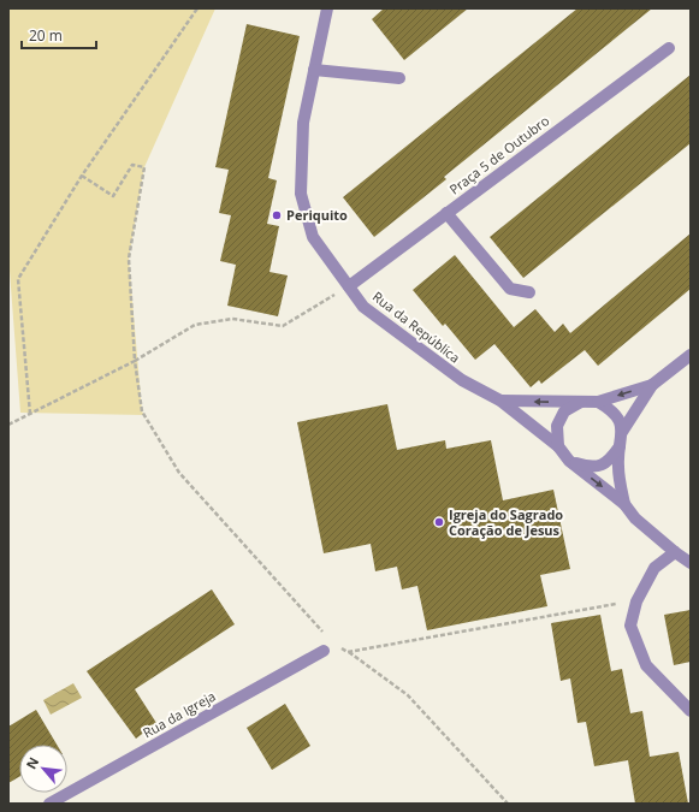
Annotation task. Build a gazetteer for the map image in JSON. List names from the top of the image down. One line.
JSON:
{"streets":{"street":["Praça 5 de Outubro","Rua da República","Rua da Igreja"]},"crossings":[["Praça 5 de Outubro","Rua da República"]],"places":["Periquito","Igreja do Sagrado Coração de Jesus"],"scale_bar":"20 m","north":"top left"}
